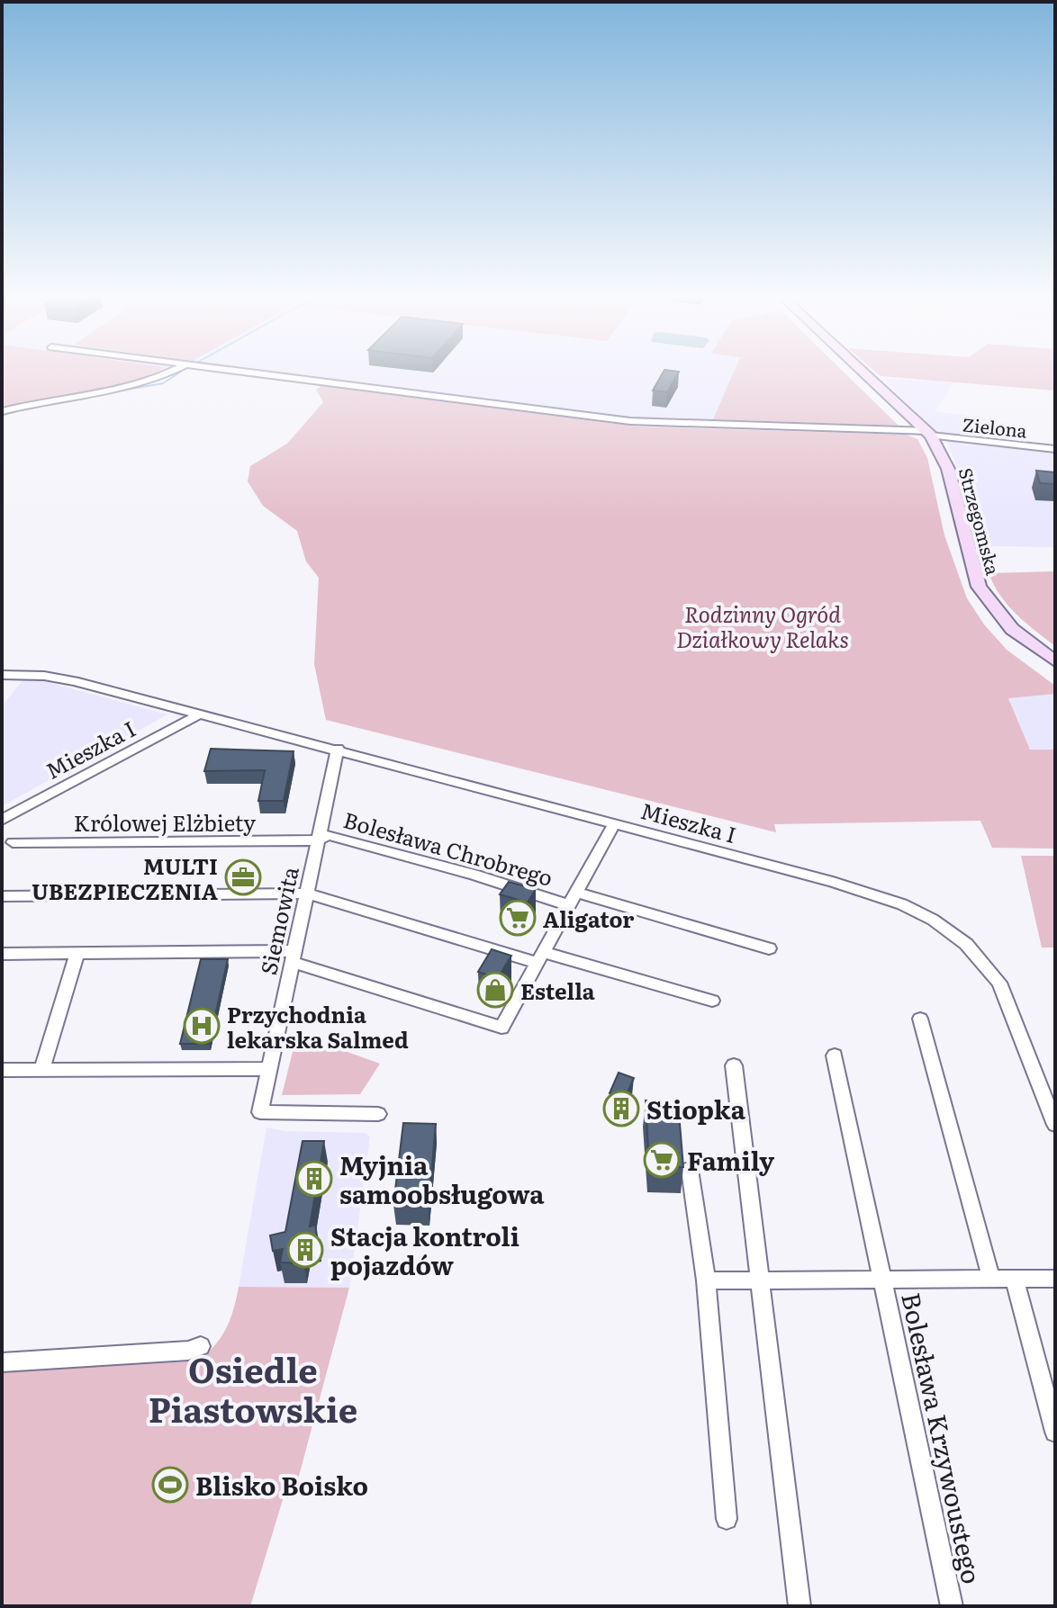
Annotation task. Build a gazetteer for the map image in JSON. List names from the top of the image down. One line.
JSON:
{"streets":{"main road":["Strzegomska"],"street":["Zielona","Mieszka I","Królowej Elżbiety","Bolesława Chrobrego","Siemowita","Bolesława Krzywoustego"]},"crossings":[["Zielona","Strzegomska"],["Mieszka I","Bolesława Chrobrego"],["Mieszka I","Siemowita"],["Królowej Elżbiety","Bolesława Chrobrego"],["Królowej Elżbiety","Siemowita"],["Bolesława Chrobrego","Siemowita"]],"districts":["Osiedle Piastowskie"],"parks":["Rodzinny Ogród Działkowy Relaks"],"places":{"office":["MULTI UBEZPIECZENIA"],"supermarket":["Aligator","Family"],"shop":["Estella"],"hospital":["Przychodnia lekarska Salmed"],"building":["Stiopka","Myjnia samoobsługowa","Stacja kontroli pojazdów"],"sports":["Blisko Boisko"]}}
